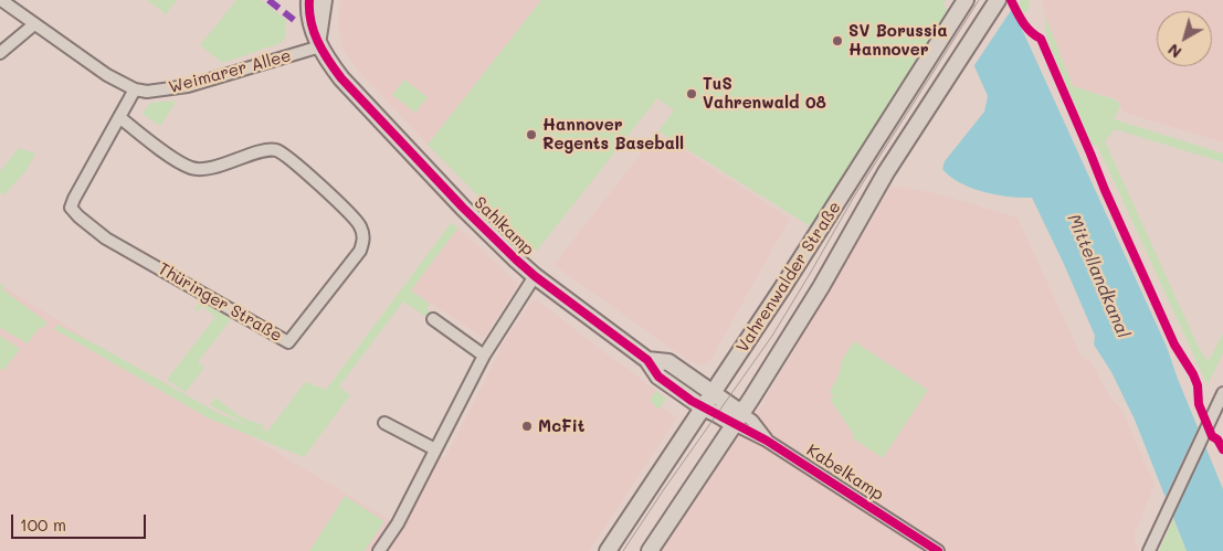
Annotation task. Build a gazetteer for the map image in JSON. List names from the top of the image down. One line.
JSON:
{"streets":{"main road":["Sahlkamp","Vahrenwalder Straße"],"street":["Weimarer Allee","Thüringer Straße","Kabelkamp"]},"crossings":[["Weimarer Allee","Sahlkamp"],["Weimarer Allee","Thüringer Straße"],["Sahlkamp","Vahrenwalder Straße"],["Sahlkamp","Kabelkamp"],["Vahrenwalder Straße","Kabelkamp"]],"water":["Mittellandkanal"],"places":["SV Borussia Hannover","TuS Vahrenwald 08","Hannover Regents Baseball","McFit"],"scale_bar":"100 m","north":"bottom left"}
